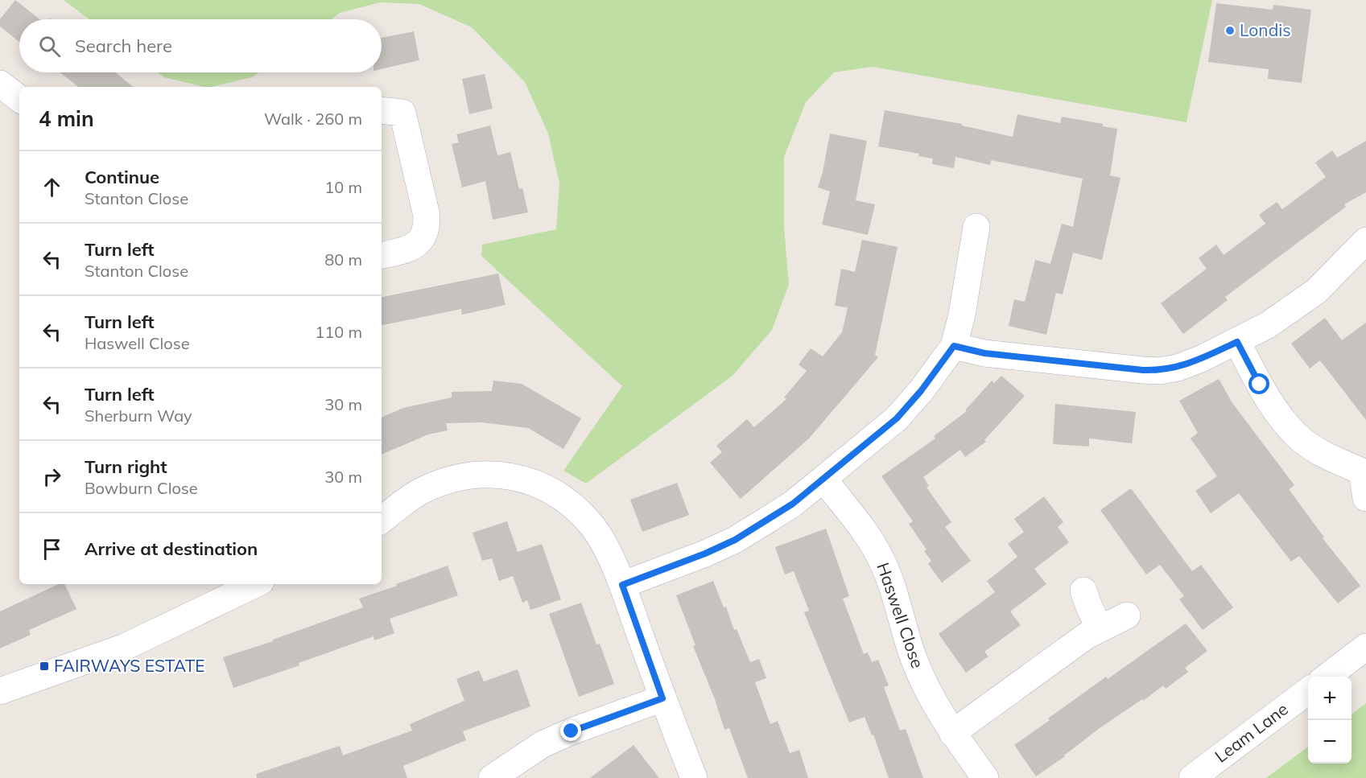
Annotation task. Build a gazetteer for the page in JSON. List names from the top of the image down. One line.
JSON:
{"streets":{"street":["Haswell Close","Leam Lane"]},"places":{"other":["Londis"],"transit":["FAIRWAYS ESTATE"]},"page":{"search":"Search here","heading":["4 min","Walk · 260 m"],"list":[["Continue","Stanton Close","10 m"],["Turn left","Stanton Close","80 m"],["Turn left","Haswell Close","110 m"],["Turn left","Sherburn Way","30 m"],["Turn right","Bowburn Close","30 m"],"Arrive at destination"],"map_buttons":["+","−"]}}
